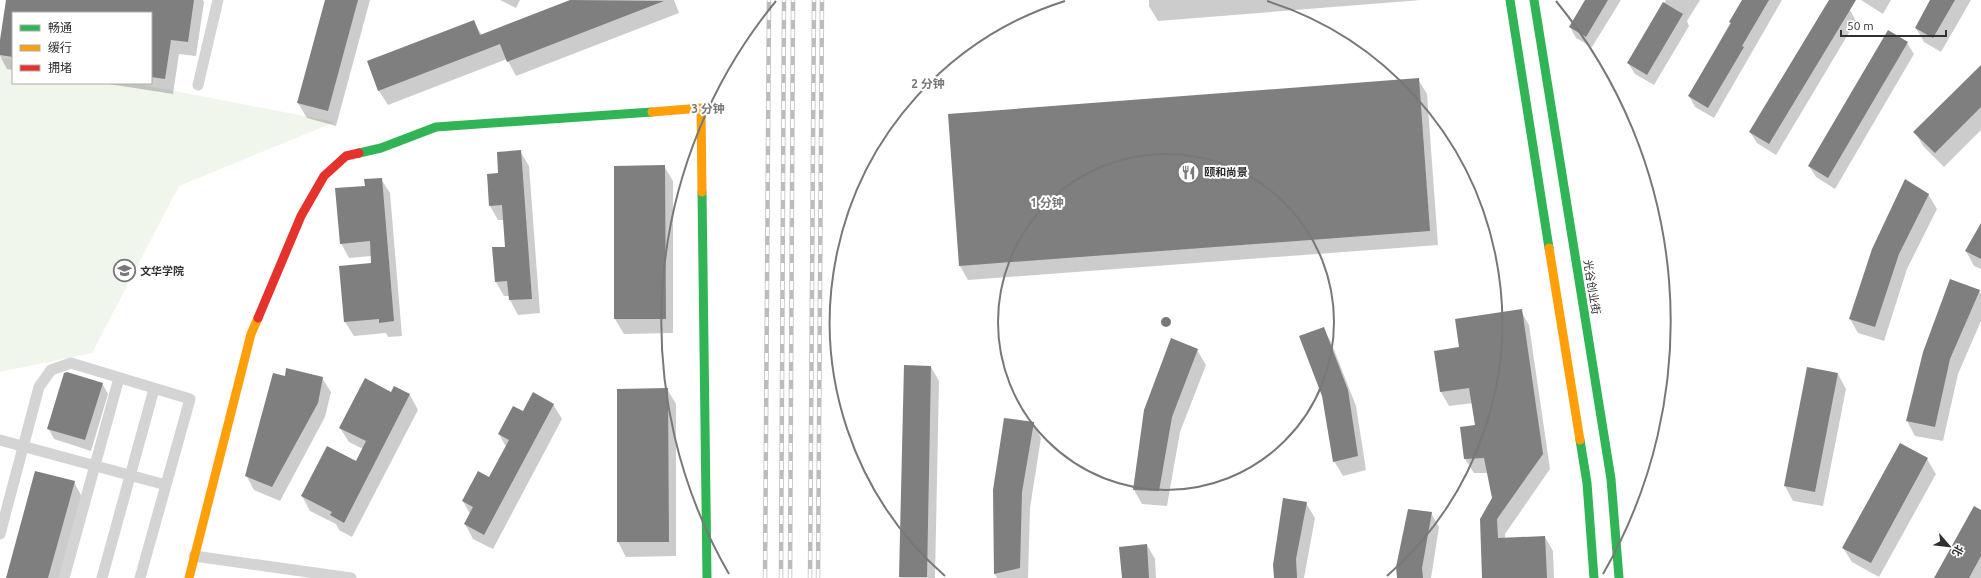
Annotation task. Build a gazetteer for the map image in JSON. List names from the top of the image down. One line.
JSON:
{"streets":{"street":["光谷创业街"]},"places":{"restaurant":["颐和尚景"],"school or university":["文华学院"]},"legend":["畅通","缓行","拥堵"],"scale_bar":"50 m","north":"bottom right","rings":["2 分钟","3 分钟","1 分钟"]}
